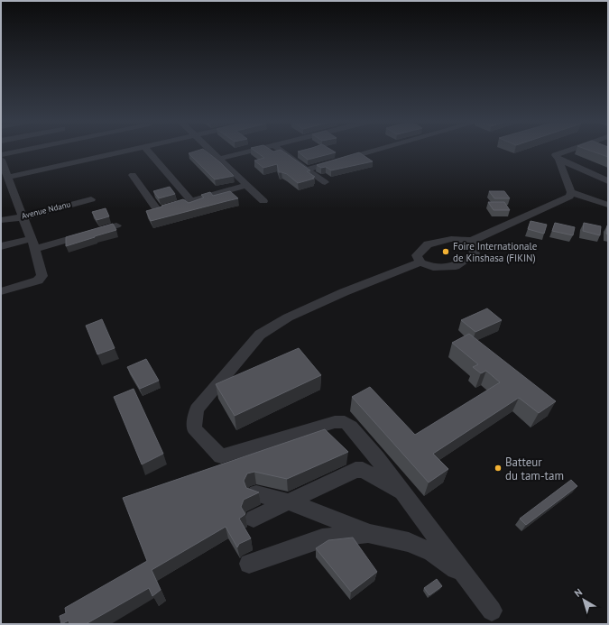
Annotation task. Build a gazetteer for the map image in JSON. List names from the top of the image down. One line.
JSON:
{"streets":{"street":["Avenue Ndanu"]},"places":["Foire Internationale de Kinshasa (FIKIN)","Batteur du tam-tam"],"north":"top left"}
